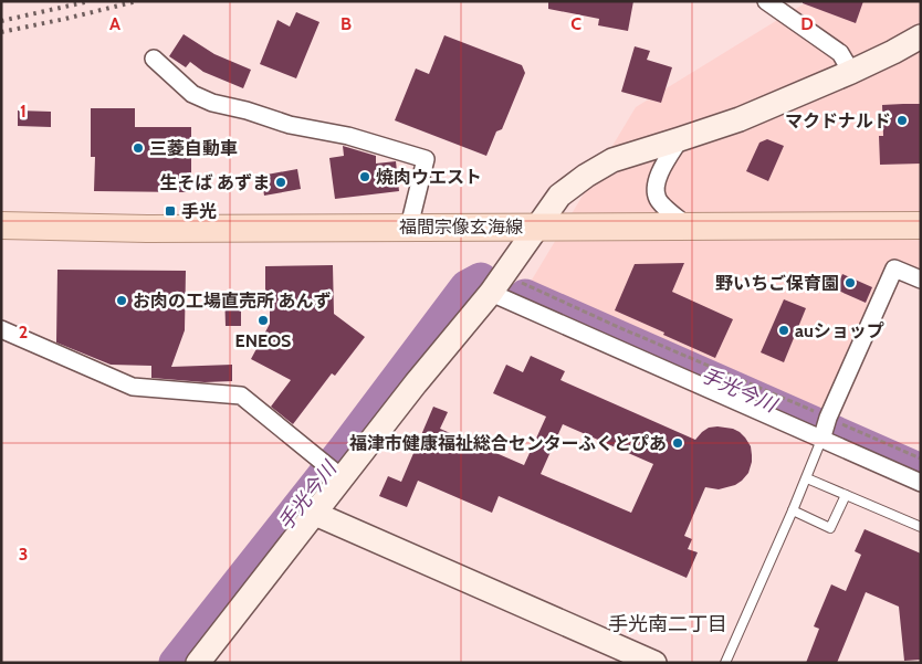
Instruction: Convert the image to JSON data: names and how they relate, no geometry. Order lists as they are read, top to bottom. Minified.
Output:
{"streets":{"main road":["福間宗像玄海線"]},"districts":["手光南二丁目"],"water":["手光今川"],"places":{"other":["マクドナルド","三菱自動車","焼肉ウエスト","生そば あずま","野いちご保育園","お肉の工場直売所 あんず","ENEOS","auショップ","福津市健康福祉総合センターふくとぴあ"],"transit":["手光"]},"grid":{"columns":["A","B","C","D"],"rows":["1","2","3"]}}
